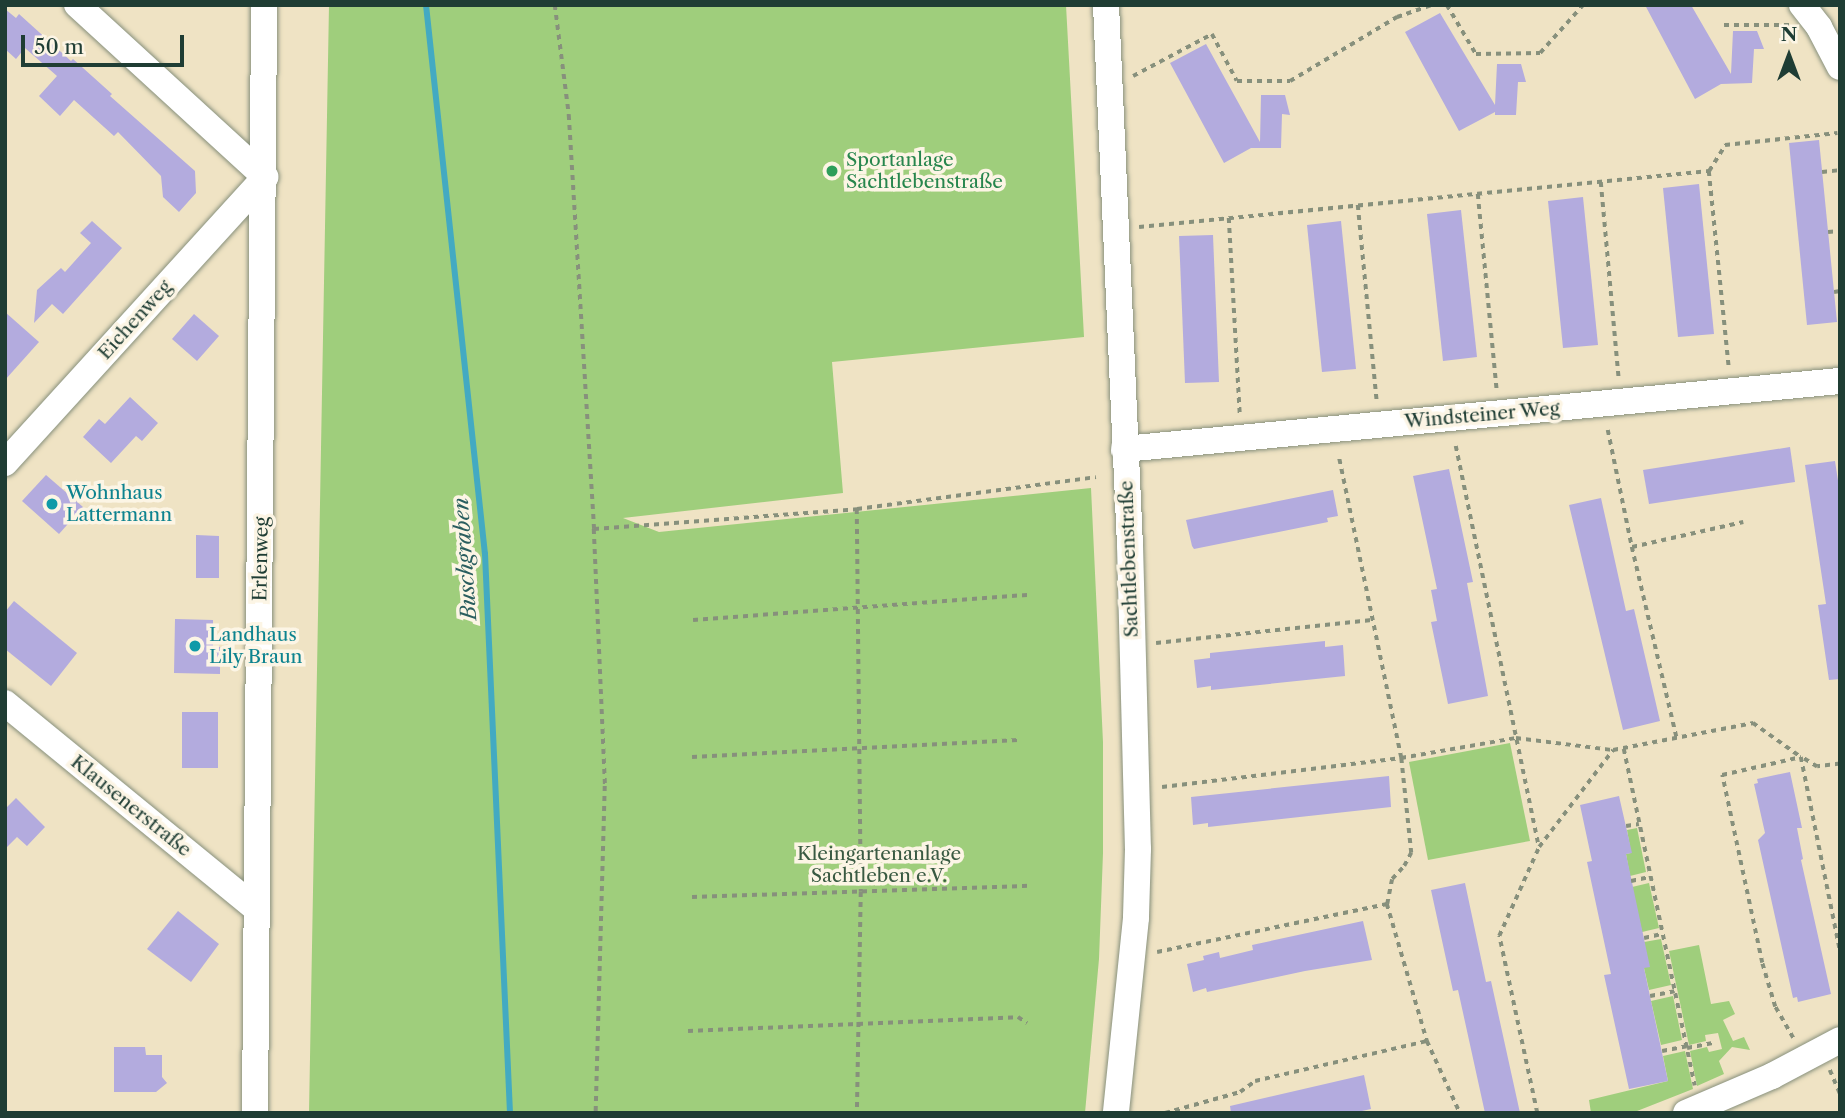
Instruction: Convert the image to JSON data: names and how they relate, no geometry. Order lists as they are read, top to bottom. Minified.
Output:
{"streets":{"street":["Eichenweg","Windsteiner Weg","Erlenweg","Sachtlebenstraße","Klausenerstraße"]},"crossings":[["Eichenweg","Erlenweg"],["Windsteiner Weg","Sachtlebenstraße"],["Erlenweg","Klausenerstraße"]],"water":["Buschgraben"],"parks":["Kleingartenanlage Sachtleben e.V."],"places":["Sportanlage Sachtlebenstraße","Wohnhaus Lattermann","Landhaus Lily Braun"],"scale_bar":"50 m","north":"top"}
